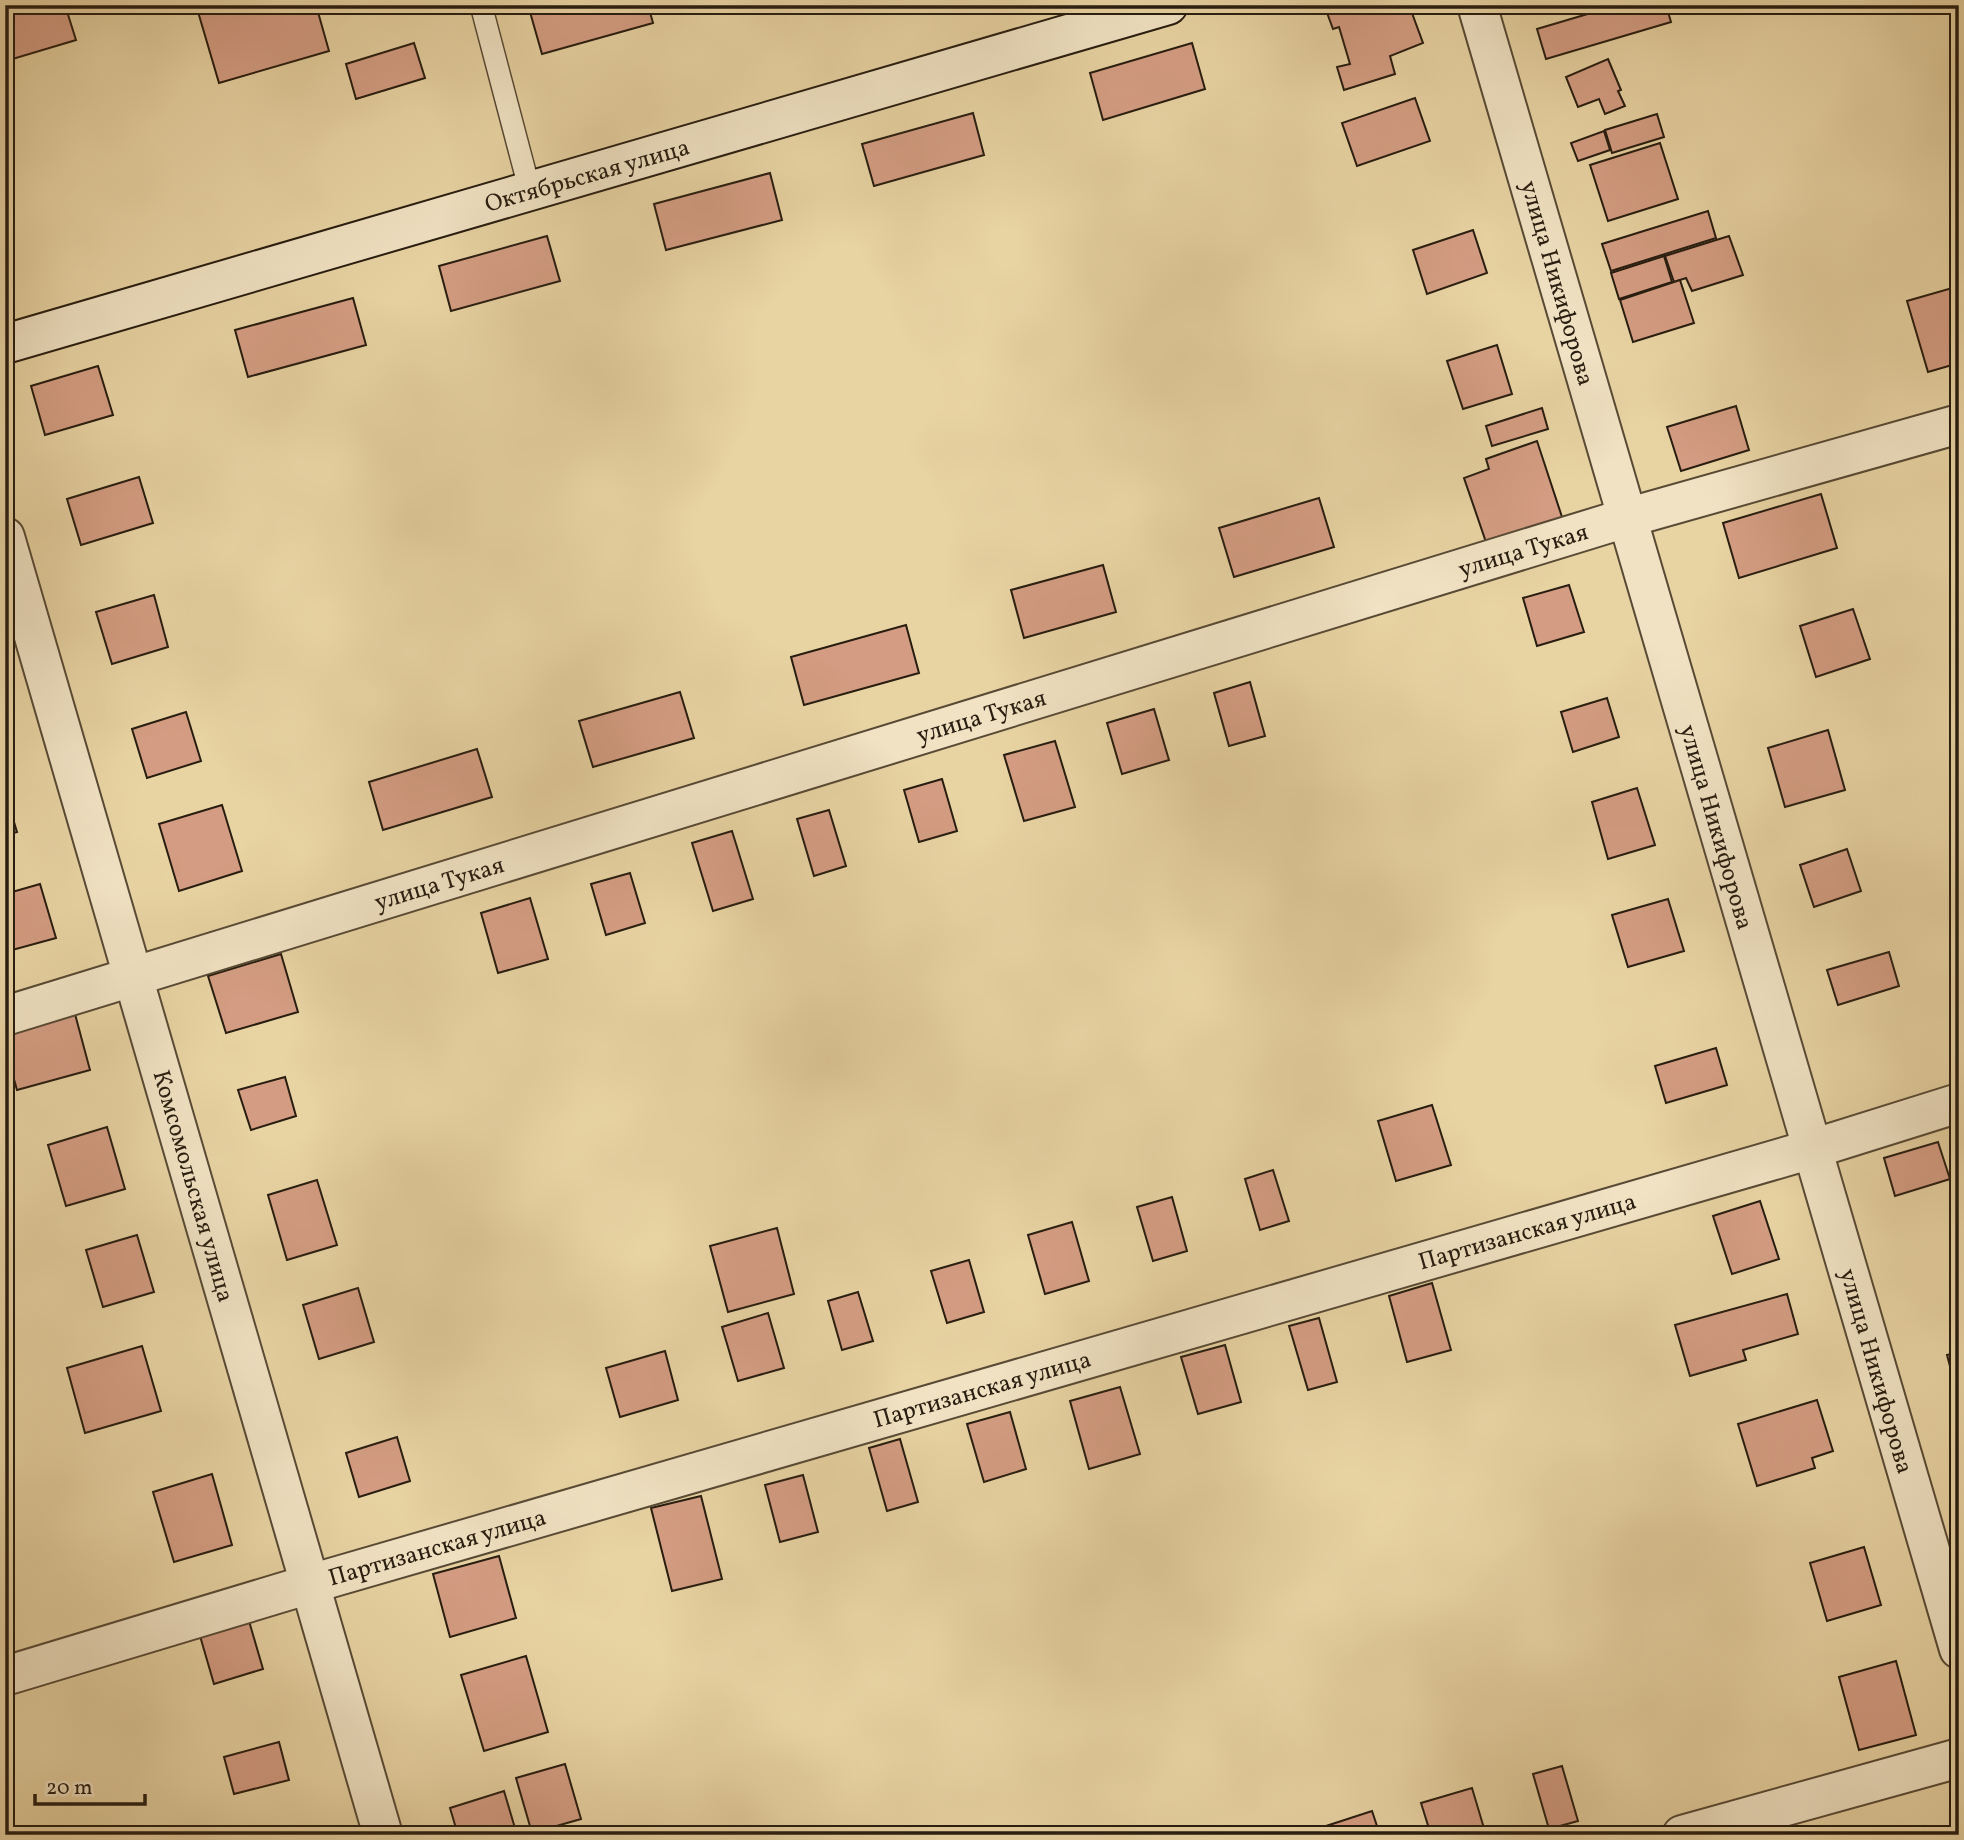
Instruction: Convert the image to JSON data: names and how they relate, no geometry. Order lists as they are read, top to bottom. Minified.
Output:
{"streets":{"street":["Октябрьская улица","улица Никифорова","улица Тукая","Комсомольская улица","Партизанская улица"]},"crossings":[["улица Никифорова","улица Тукая"],["улица Никифорова","Партизанская улица"],["улица Тукая","Комсомольская улица"],["Комсомольская улица","Партизанская улица"]],"scale_bar":"20 m"}
